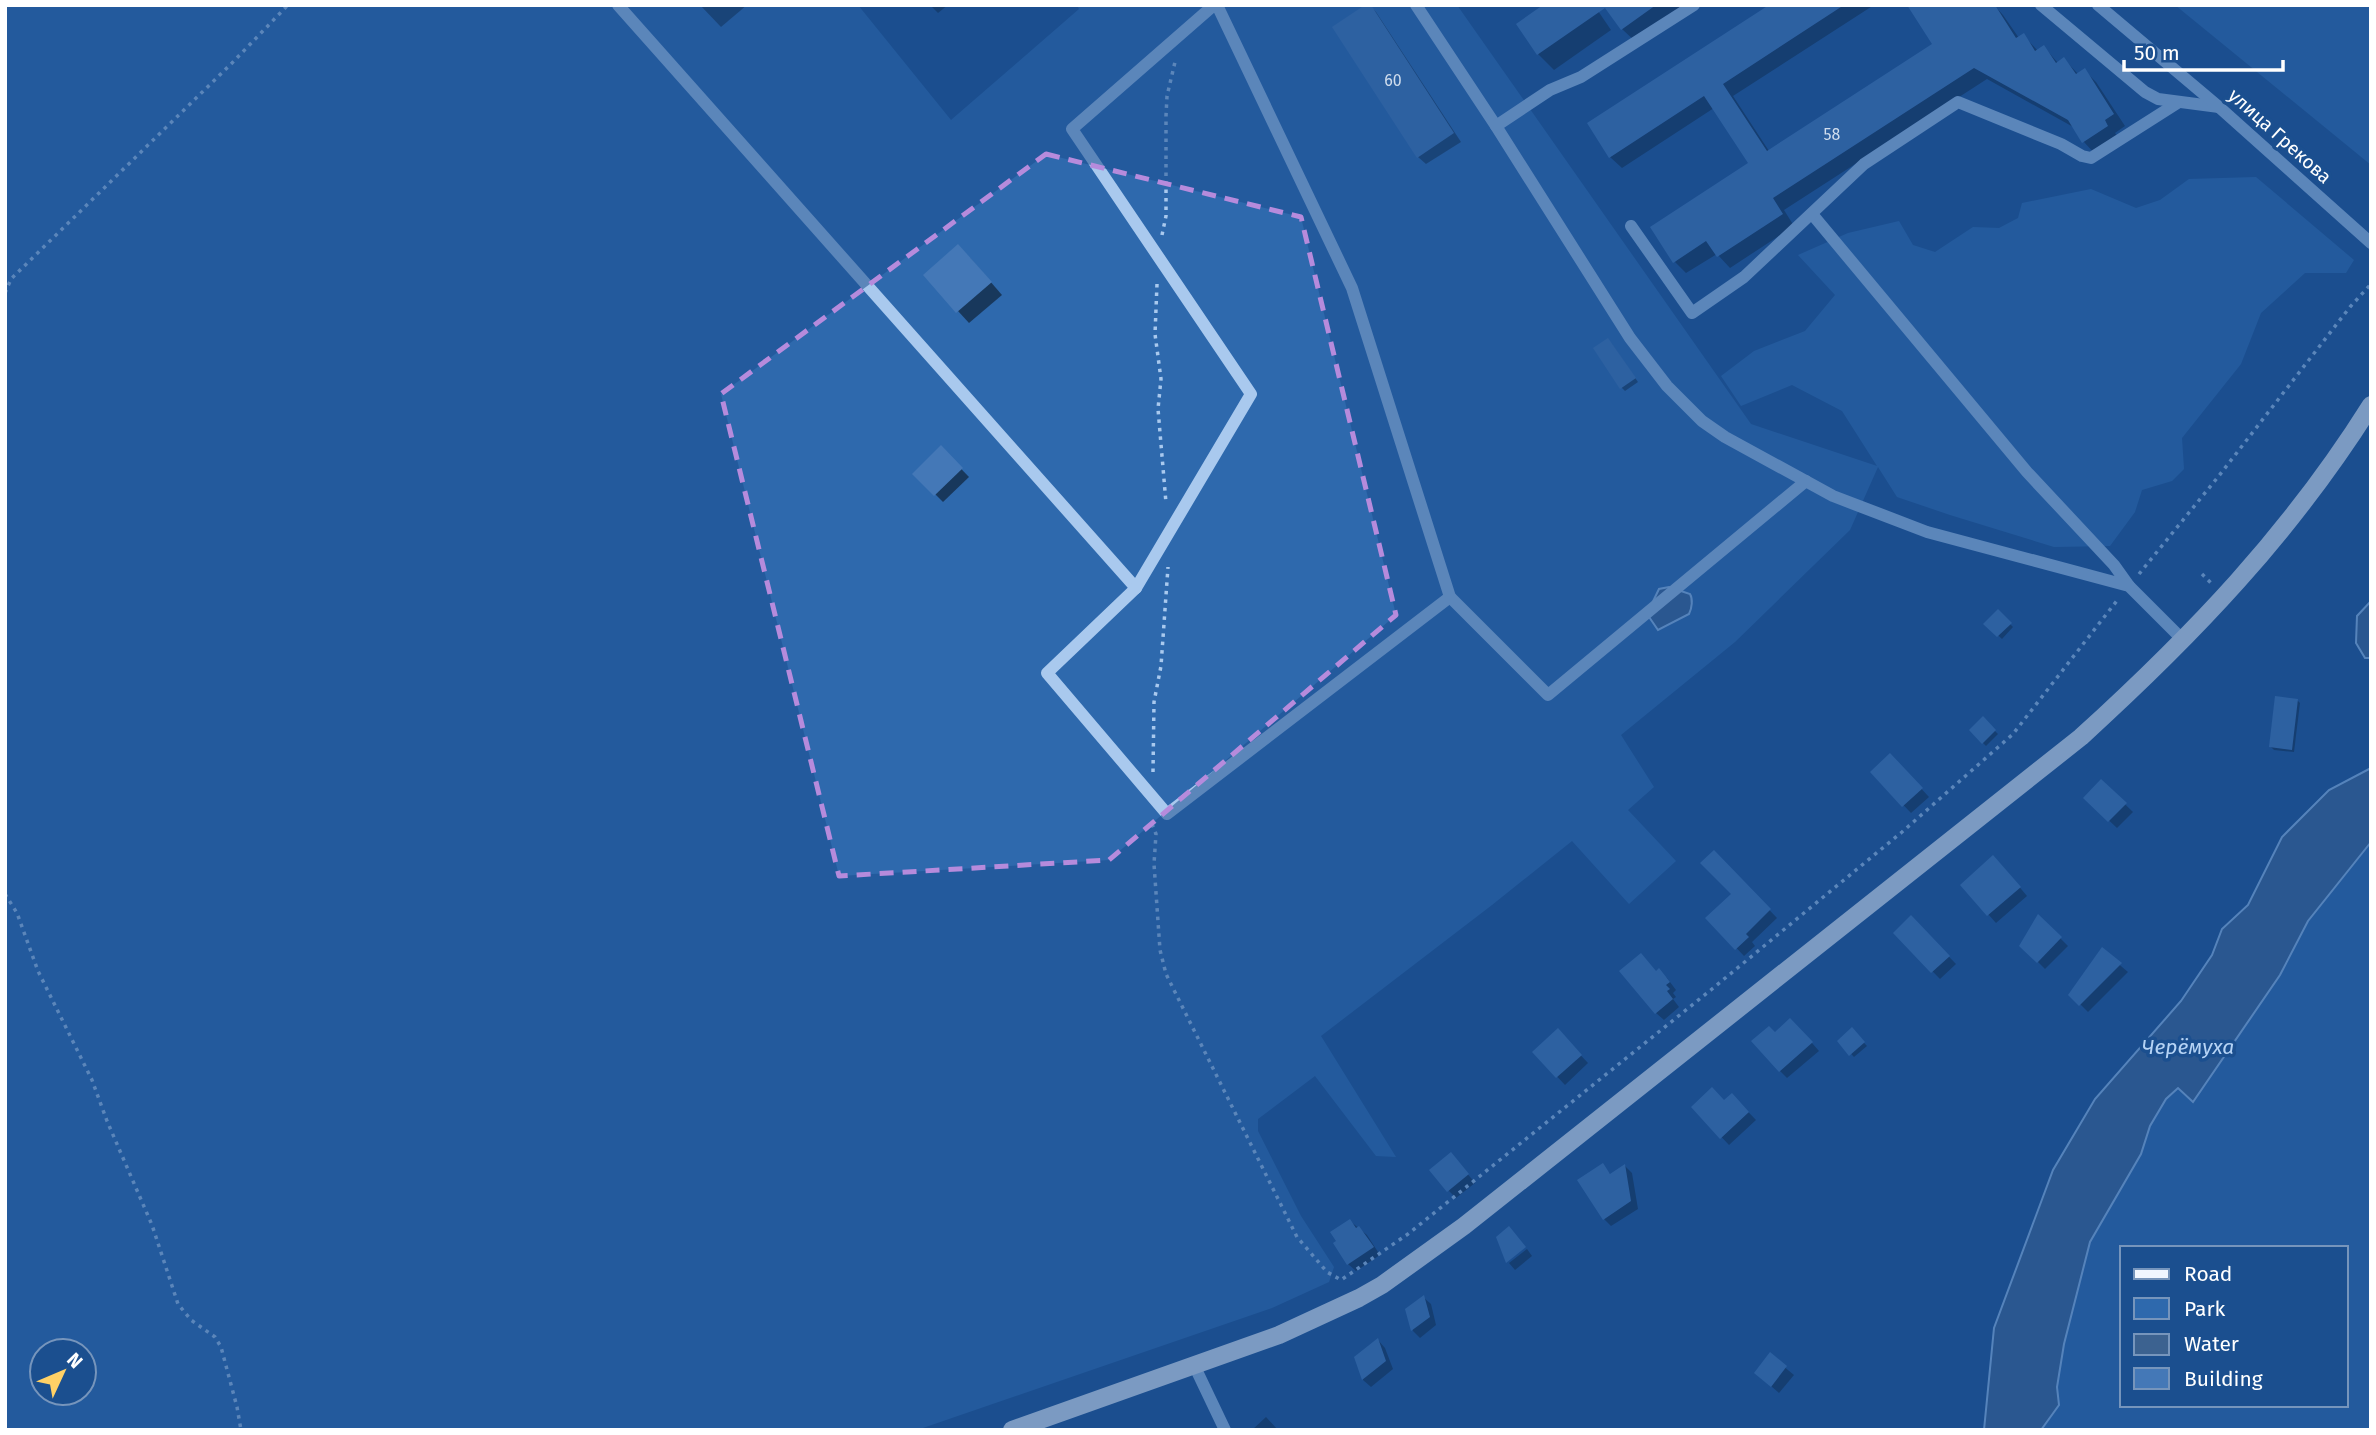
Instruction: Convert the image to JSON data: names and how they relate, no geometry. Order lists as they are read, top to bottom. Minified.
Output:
{"streets":{"lane":["улица Грекова"]},"water":["Черёмуха"],"house_numbers":["60","58"],"legend":["Road","Park","Water","Building"],"scale_bar":"50 m","north":"top right"}
